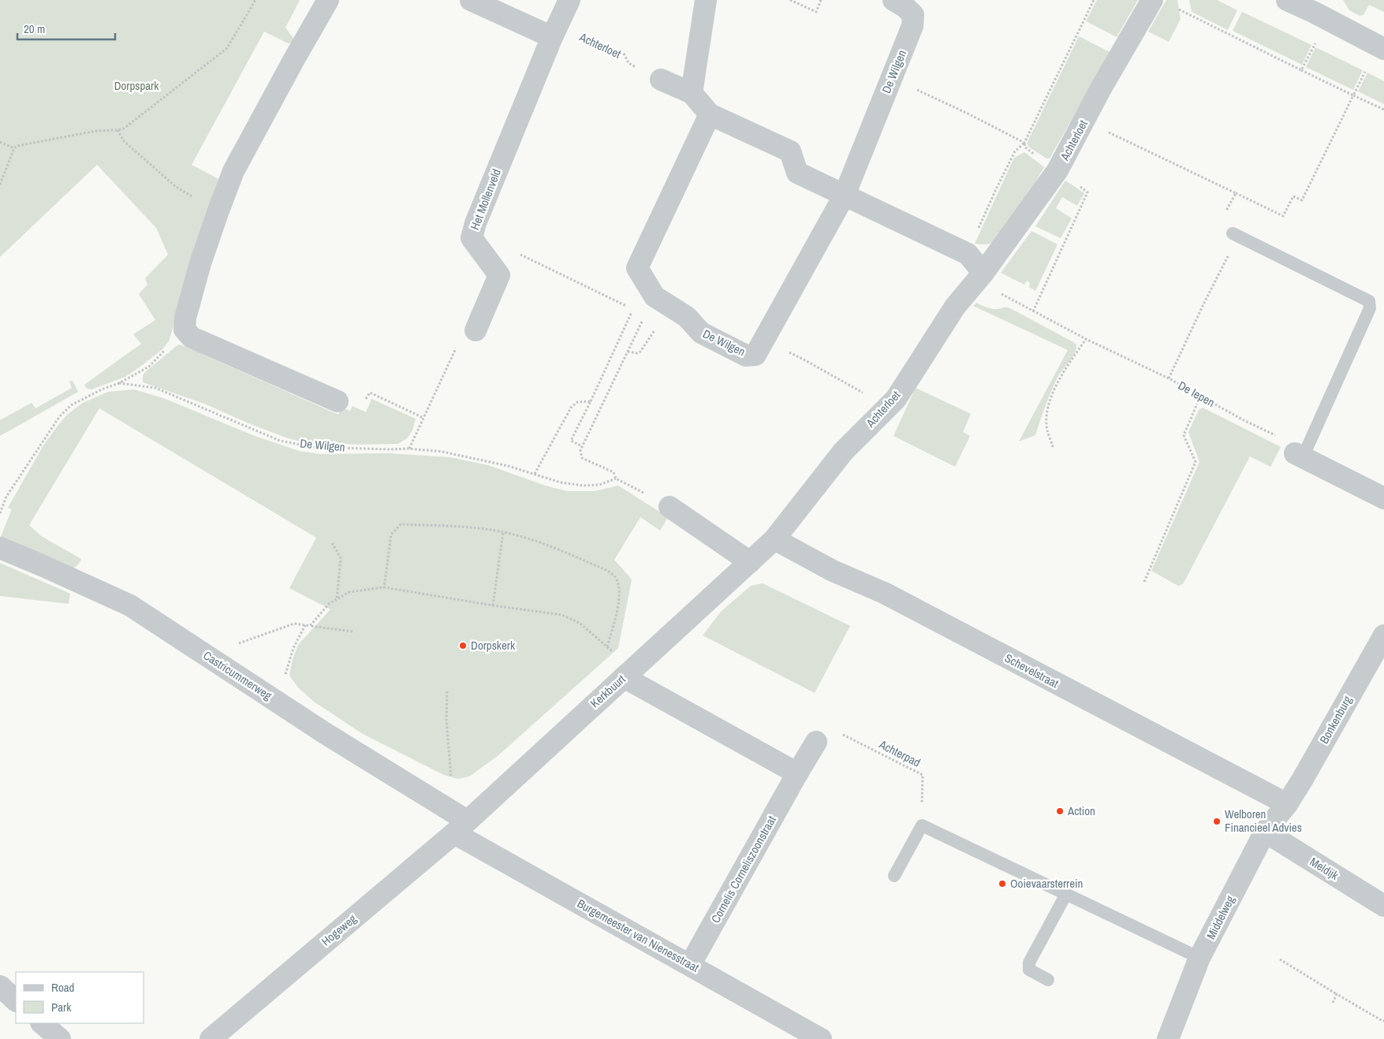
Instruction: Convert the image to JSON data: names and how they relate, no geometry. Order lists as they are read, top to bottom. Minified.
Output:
{"streets":{"street":["Achterloet","De Wilgen","Het Mollenveld","Schevelstraat","Castricummerweg","Kerkbuurt","Bonkenburg","Meldijk","Cornelis Corneliszoonstraat","Middelweg","Hogeweg","Burgemeester van Nienesstraat"],"path":["De Iepen","Achterpad"]},"crossings":[["Achterloet","Het Mollenveld"],["Achterloet","De Iepen"],["Achterloet","Schevelstraat"],["Achterloet","Kerkbuurt"],["Schevelstraat","Kerkbuurt"],["Schevelstraat","Bonkenburg"],["Schevelstraat","Middelweg"],["Castricummerweg","Kerkbuurt"],["Castricummerweg","Hogeweg"],["Castricummerweg","Burgemeester van Nienesstraat"],["Kerkbuurt","Hogeweg"],["Kerkbuurt","Burgemeester van Nienesstraat"],["Bonkenburg","Middelweg"],["Meldijk","Middelweg"],["Cornelis Corneliszoonstraat","Burgemeester van Nienesstraat"],["Hogeweg","Burgemeester van Nienesstraat"]],"parks":["Dorpspark"],"places":["Dorpskerk","Action","Welboren Financieel Advies","Ooievaarsterrein"],"legend":["Road","Park"],"scale_bar":"20 m"}
